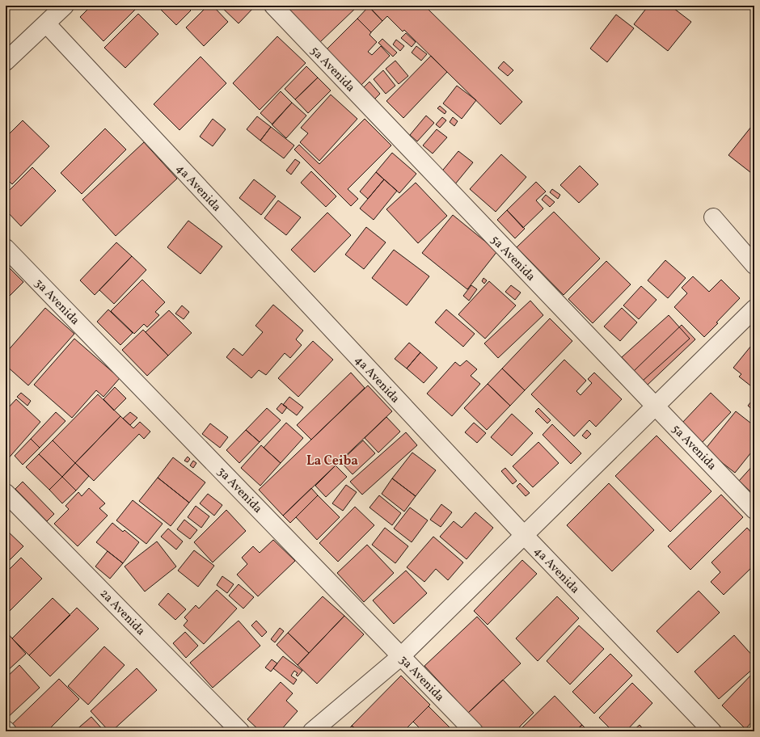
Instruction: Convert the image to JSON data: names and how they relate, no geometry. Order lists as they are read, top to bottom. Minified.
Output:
{"streets":{"street":["5a Avenida","4a Avenida","3a Avenida","2a Avenida"]},"districts":["La Ceiba"]}
